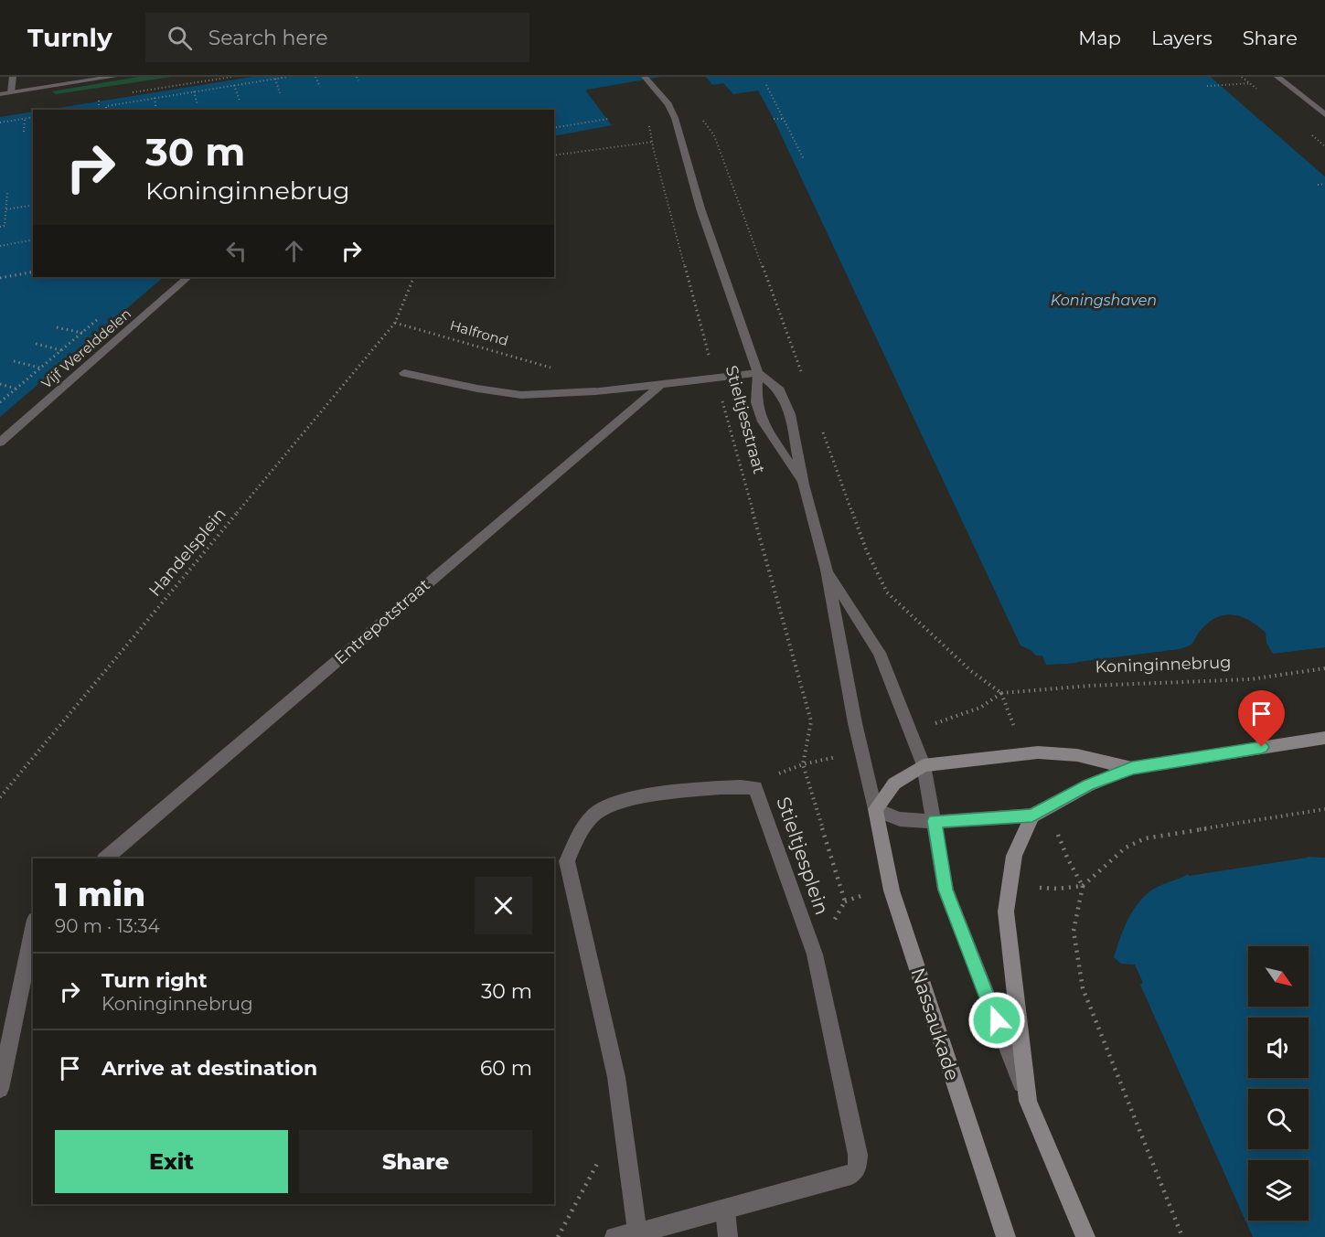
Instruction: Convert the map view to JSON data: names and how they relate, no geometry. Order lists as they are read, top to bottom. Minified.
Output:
{"streets":{"main road":["Nassaukade"],"street":["Vijf Werelddelen","Stieltjesstraat","Entrepotstraat","Stieltjesplein"],"path":["Halfrond","Handelsplein","Koninginnebrug"]},"crossings":[["Halfrond","Handelsplein"],["Stieltjesstraat","Stieltjesplein"],["Stieltjesstraat","Nassaukade"]],"water":["Koningshaven"],"north":"bottom right","page":{"header":"Turnly","search":"Search here","nav":["Map","Layers","Share"],"turn":["30 m","Koninginnebrug"],"heading":["1 min","90 m · 13:34"],"list":[{"name":"Turn right","note":"Koninginnebrug","value":"30 m"},{"name":"Arrive at destination","value":"60 m"}],"buttons":["Exit","Share"]}}
